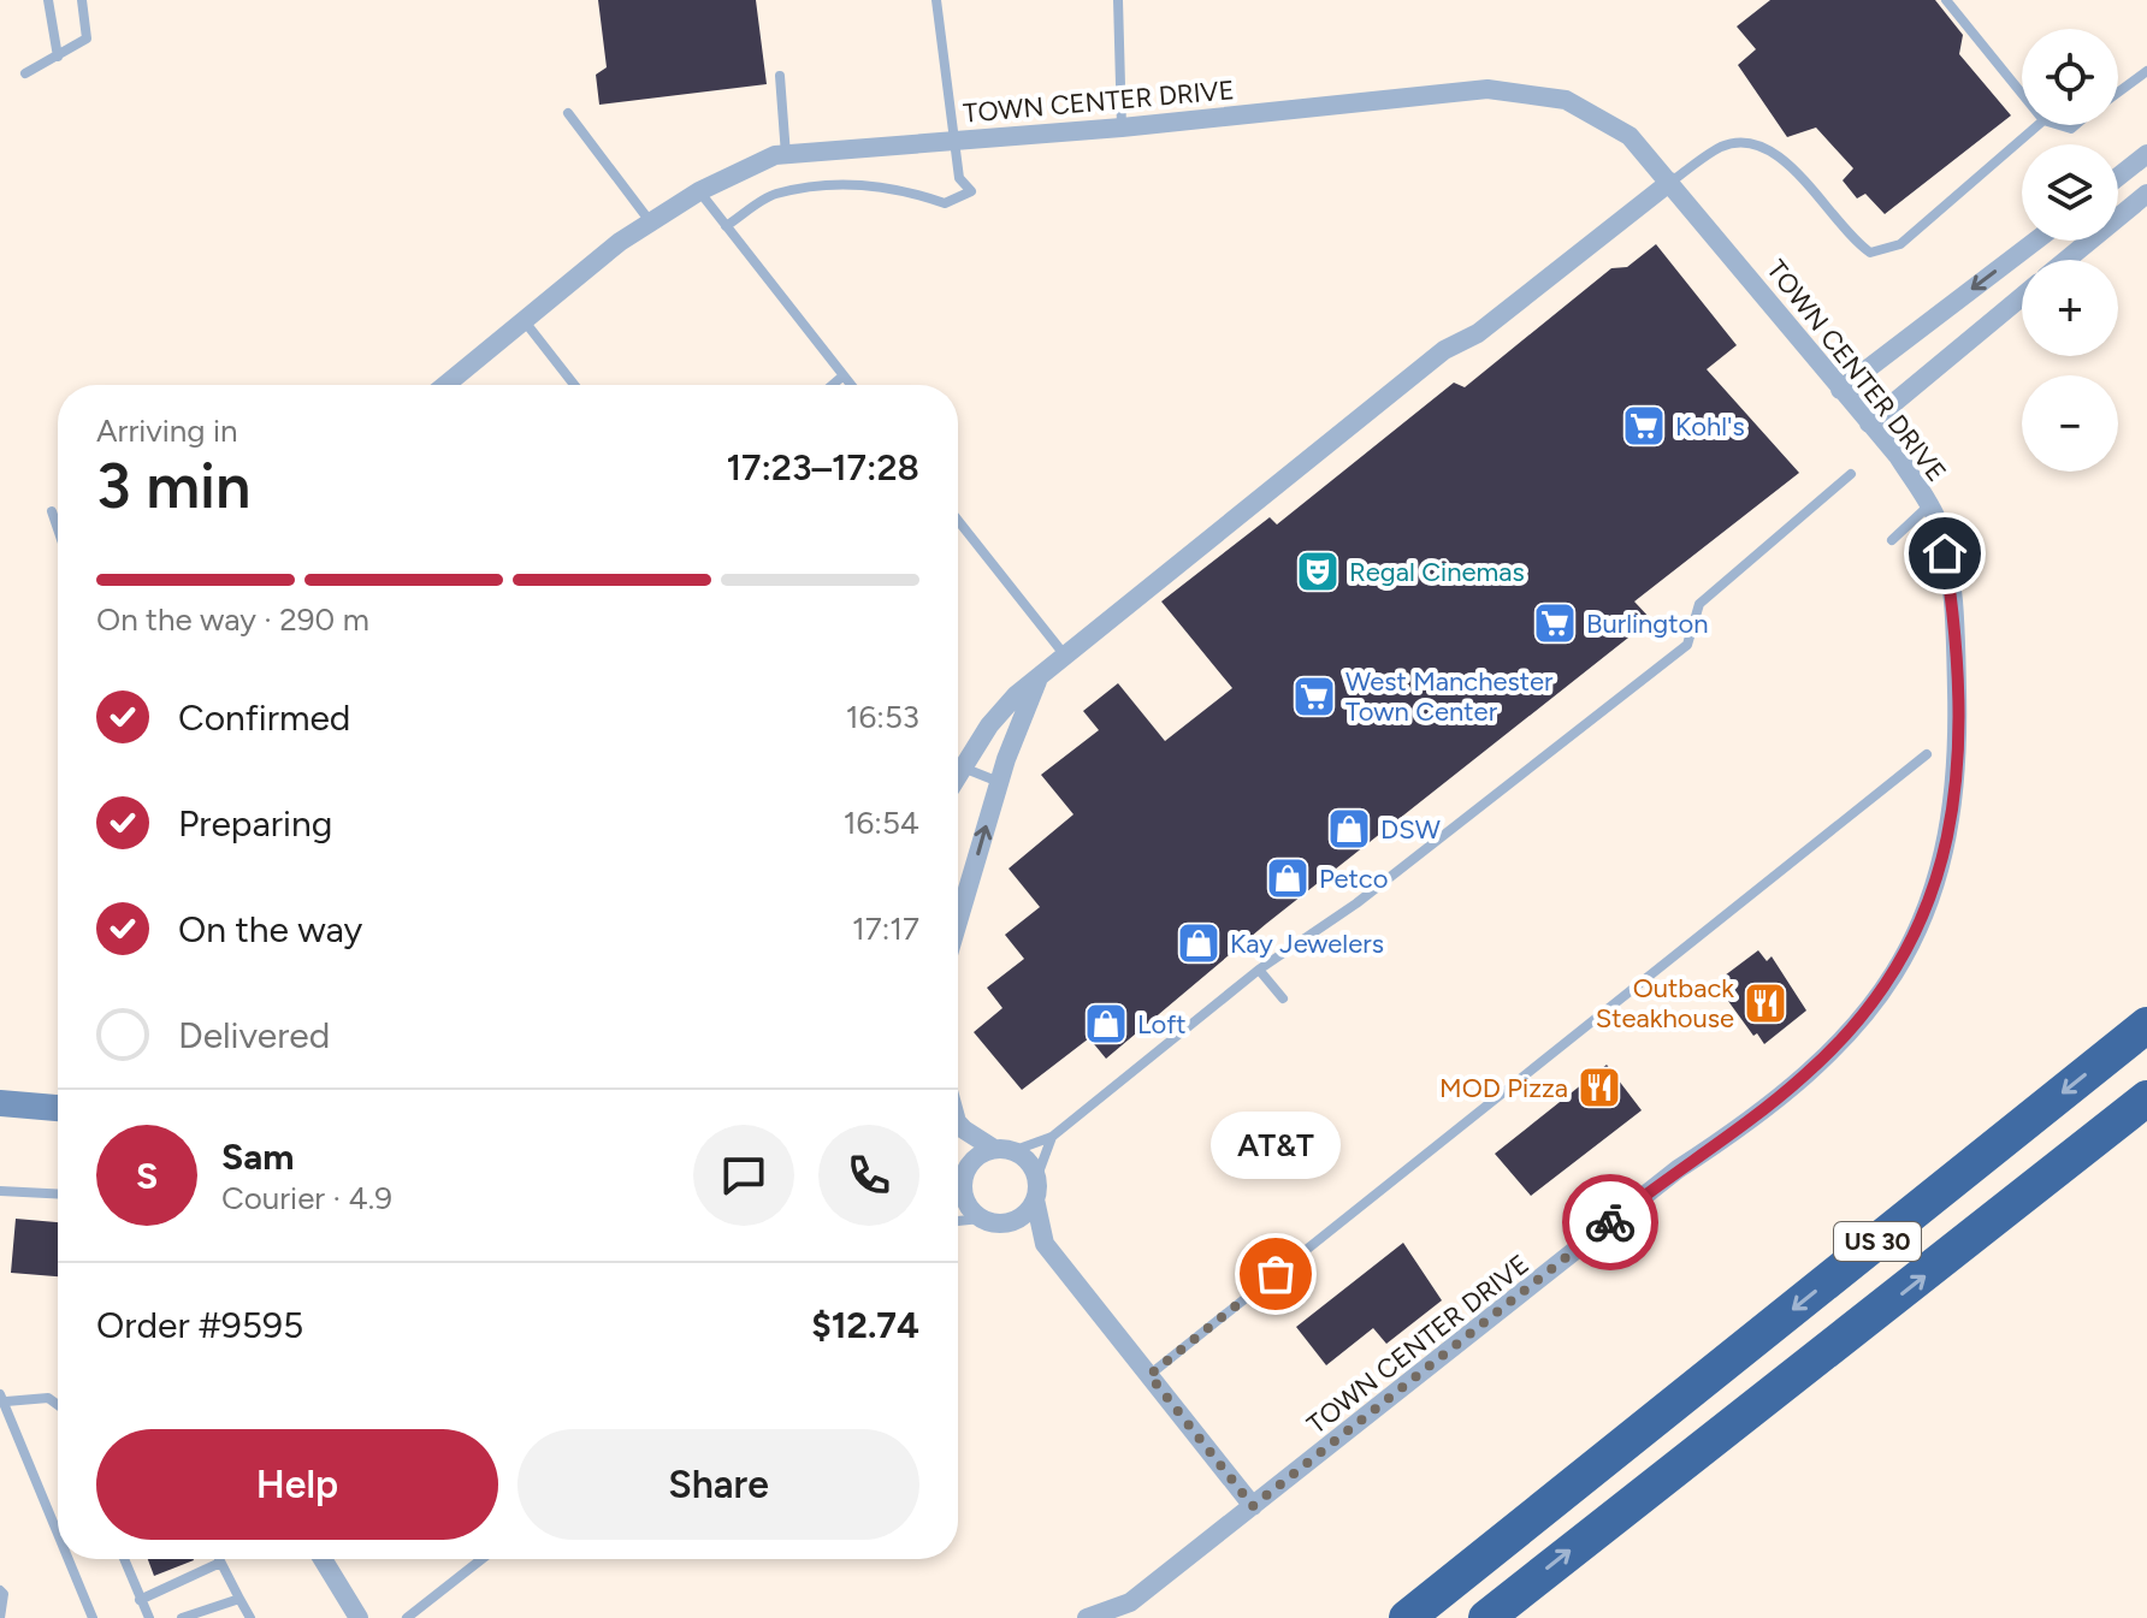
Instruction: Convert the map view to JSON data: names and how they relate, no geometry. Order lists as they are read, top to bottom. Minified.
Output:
{"streets":{"highway":["US 30"],"street":["TOWN CENTER DRIVE"]},"places":{"supermarket":["Kohl's","Burlington","West Manchester Town Center"],"theatre":["Regal Cinemas"],"shop":["DSW","Petco","Kay Jewelers","Loft"],"restaurant":["Outback Steakhouse","MOD Pizza"],"other":["AT&T"]},"page":{"map_buttons":["+","−"],"heading":["3 min","Arriving in","17:23–17:28"],"panel":["Sam","Courier · 4.9","Order #9595","$12.74"],"bar":"On the way · 290 m","list":[["Confirmed","16:53"],["Preparing","16:54"],["On the way","17:17"],"Delivered"],"bubble":"AT&T","round":"S","buttons":["Help","Share"]}}
